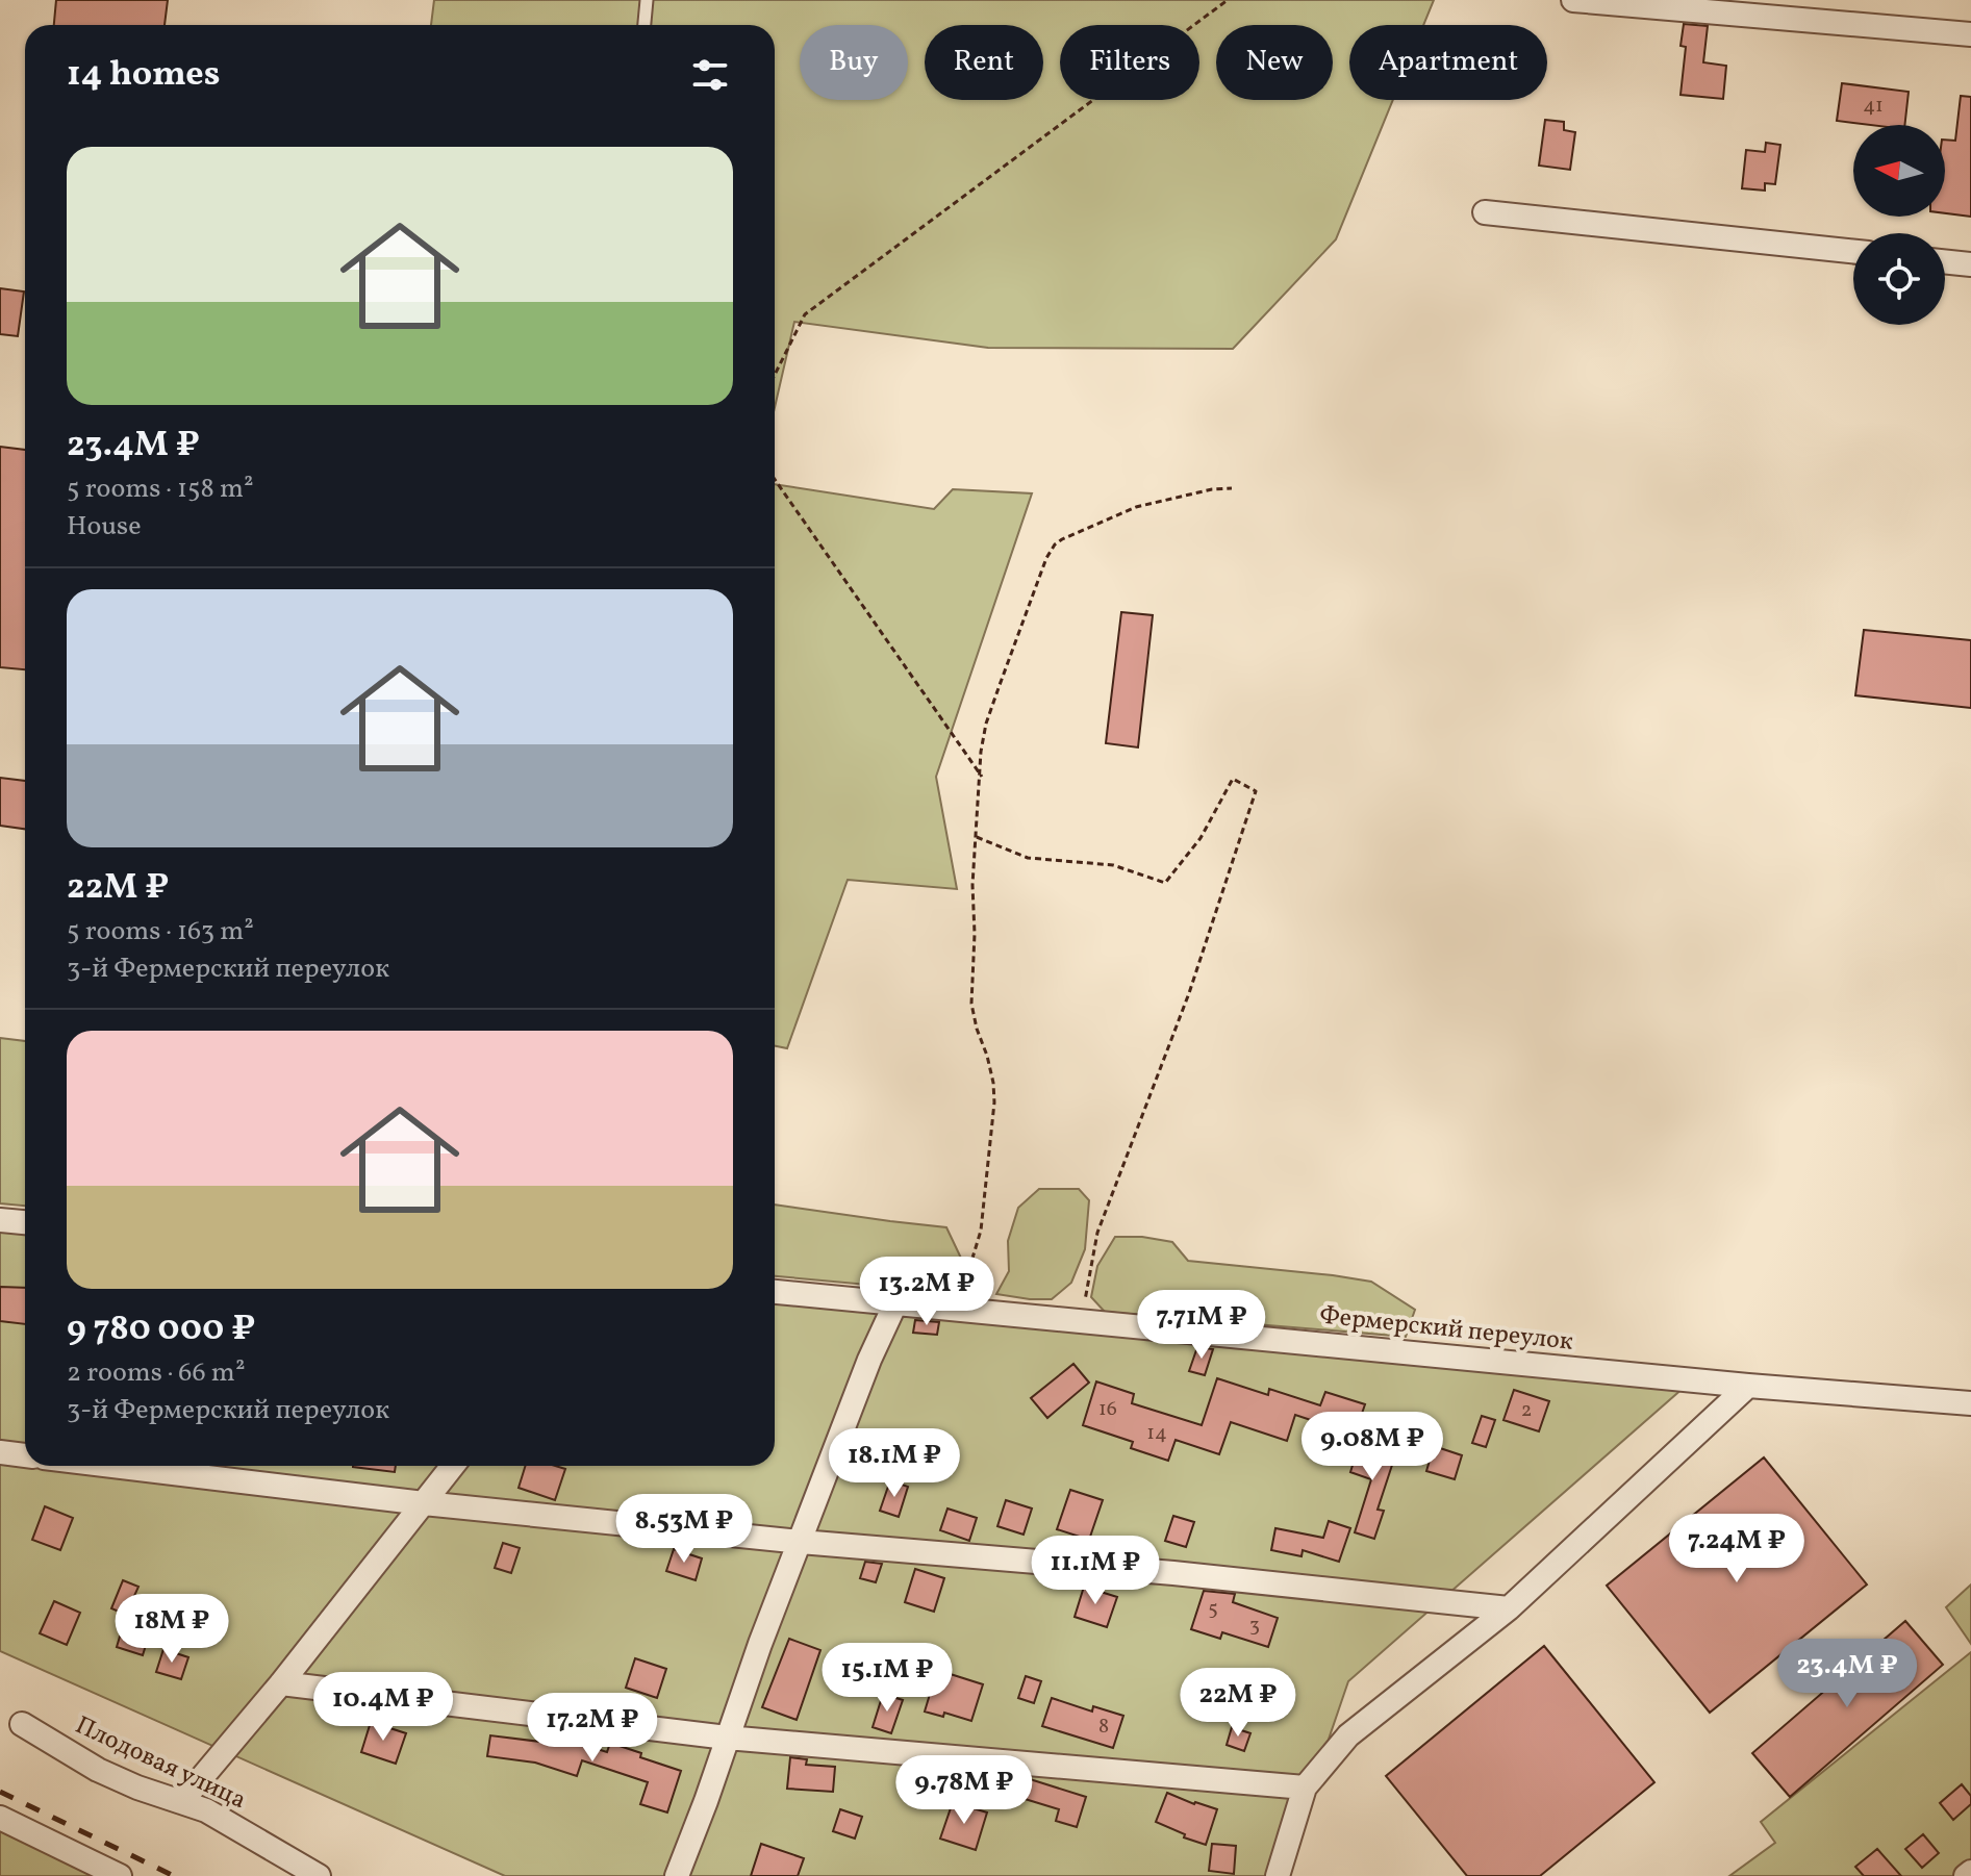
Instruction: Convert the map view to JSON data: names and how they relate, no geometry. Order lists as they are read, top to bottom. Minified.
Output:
{"streets":{"street":["Фермерский переулок","Плодовая улица"]},"house_numbers":["41","16","2","14","5","3","8"],"north":"left","page":{"chip":["Buy","Rent","Filters","New","Apartment"],"heading":"14 homes","list":[{"name":"23.4M ₽","note":"5 rooms · 158 m² · House"},{"name":"22M ₽","note":"5 rooms · 163 m² · 3-й Фермерский переулок"},{"name":"9 780 000 ₽","note":"2 rooms · 66 m² · 3-й Фермерский переулок"}],"price":["13.2M ₽","7.71M ₽","9.08M ₽","18.1M ₽","8.53M ₽","7.24M ₽","11.1M ₽","18M ₽","23.4M ₽","15.1M ₽","22M ₽","10.4M ₽","17.2M ₽","9.78M ₽"]}}
